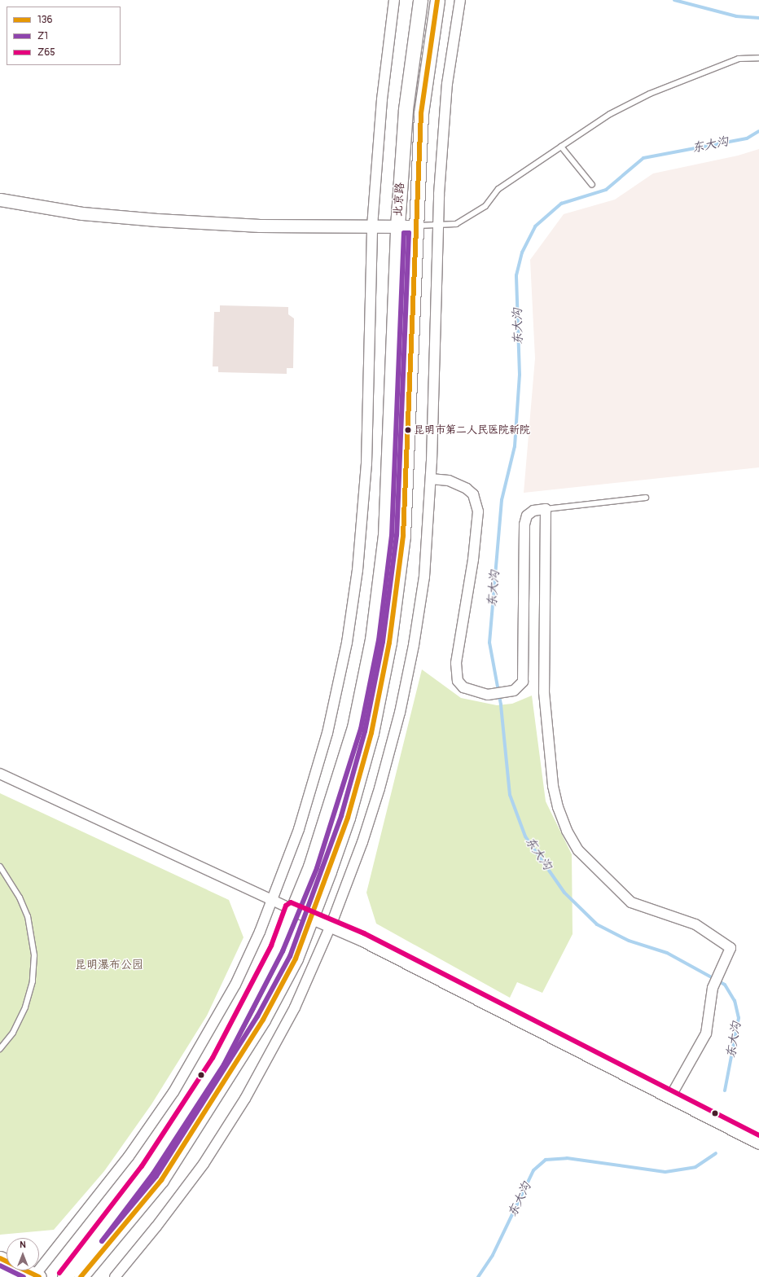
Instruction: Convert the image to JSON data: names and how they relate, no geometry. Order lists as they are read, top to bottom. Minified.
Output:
{"streets":{"main road":["北京路"]},"water":["东大沟"],"parks":["昆明瀑布公园"],"places":["昆明市第二人民医院新院"],"lines":["transit line 136","transit line Z1","transit line Z65"],"legend":["136","Z1","Z65"],"north":"top"}
